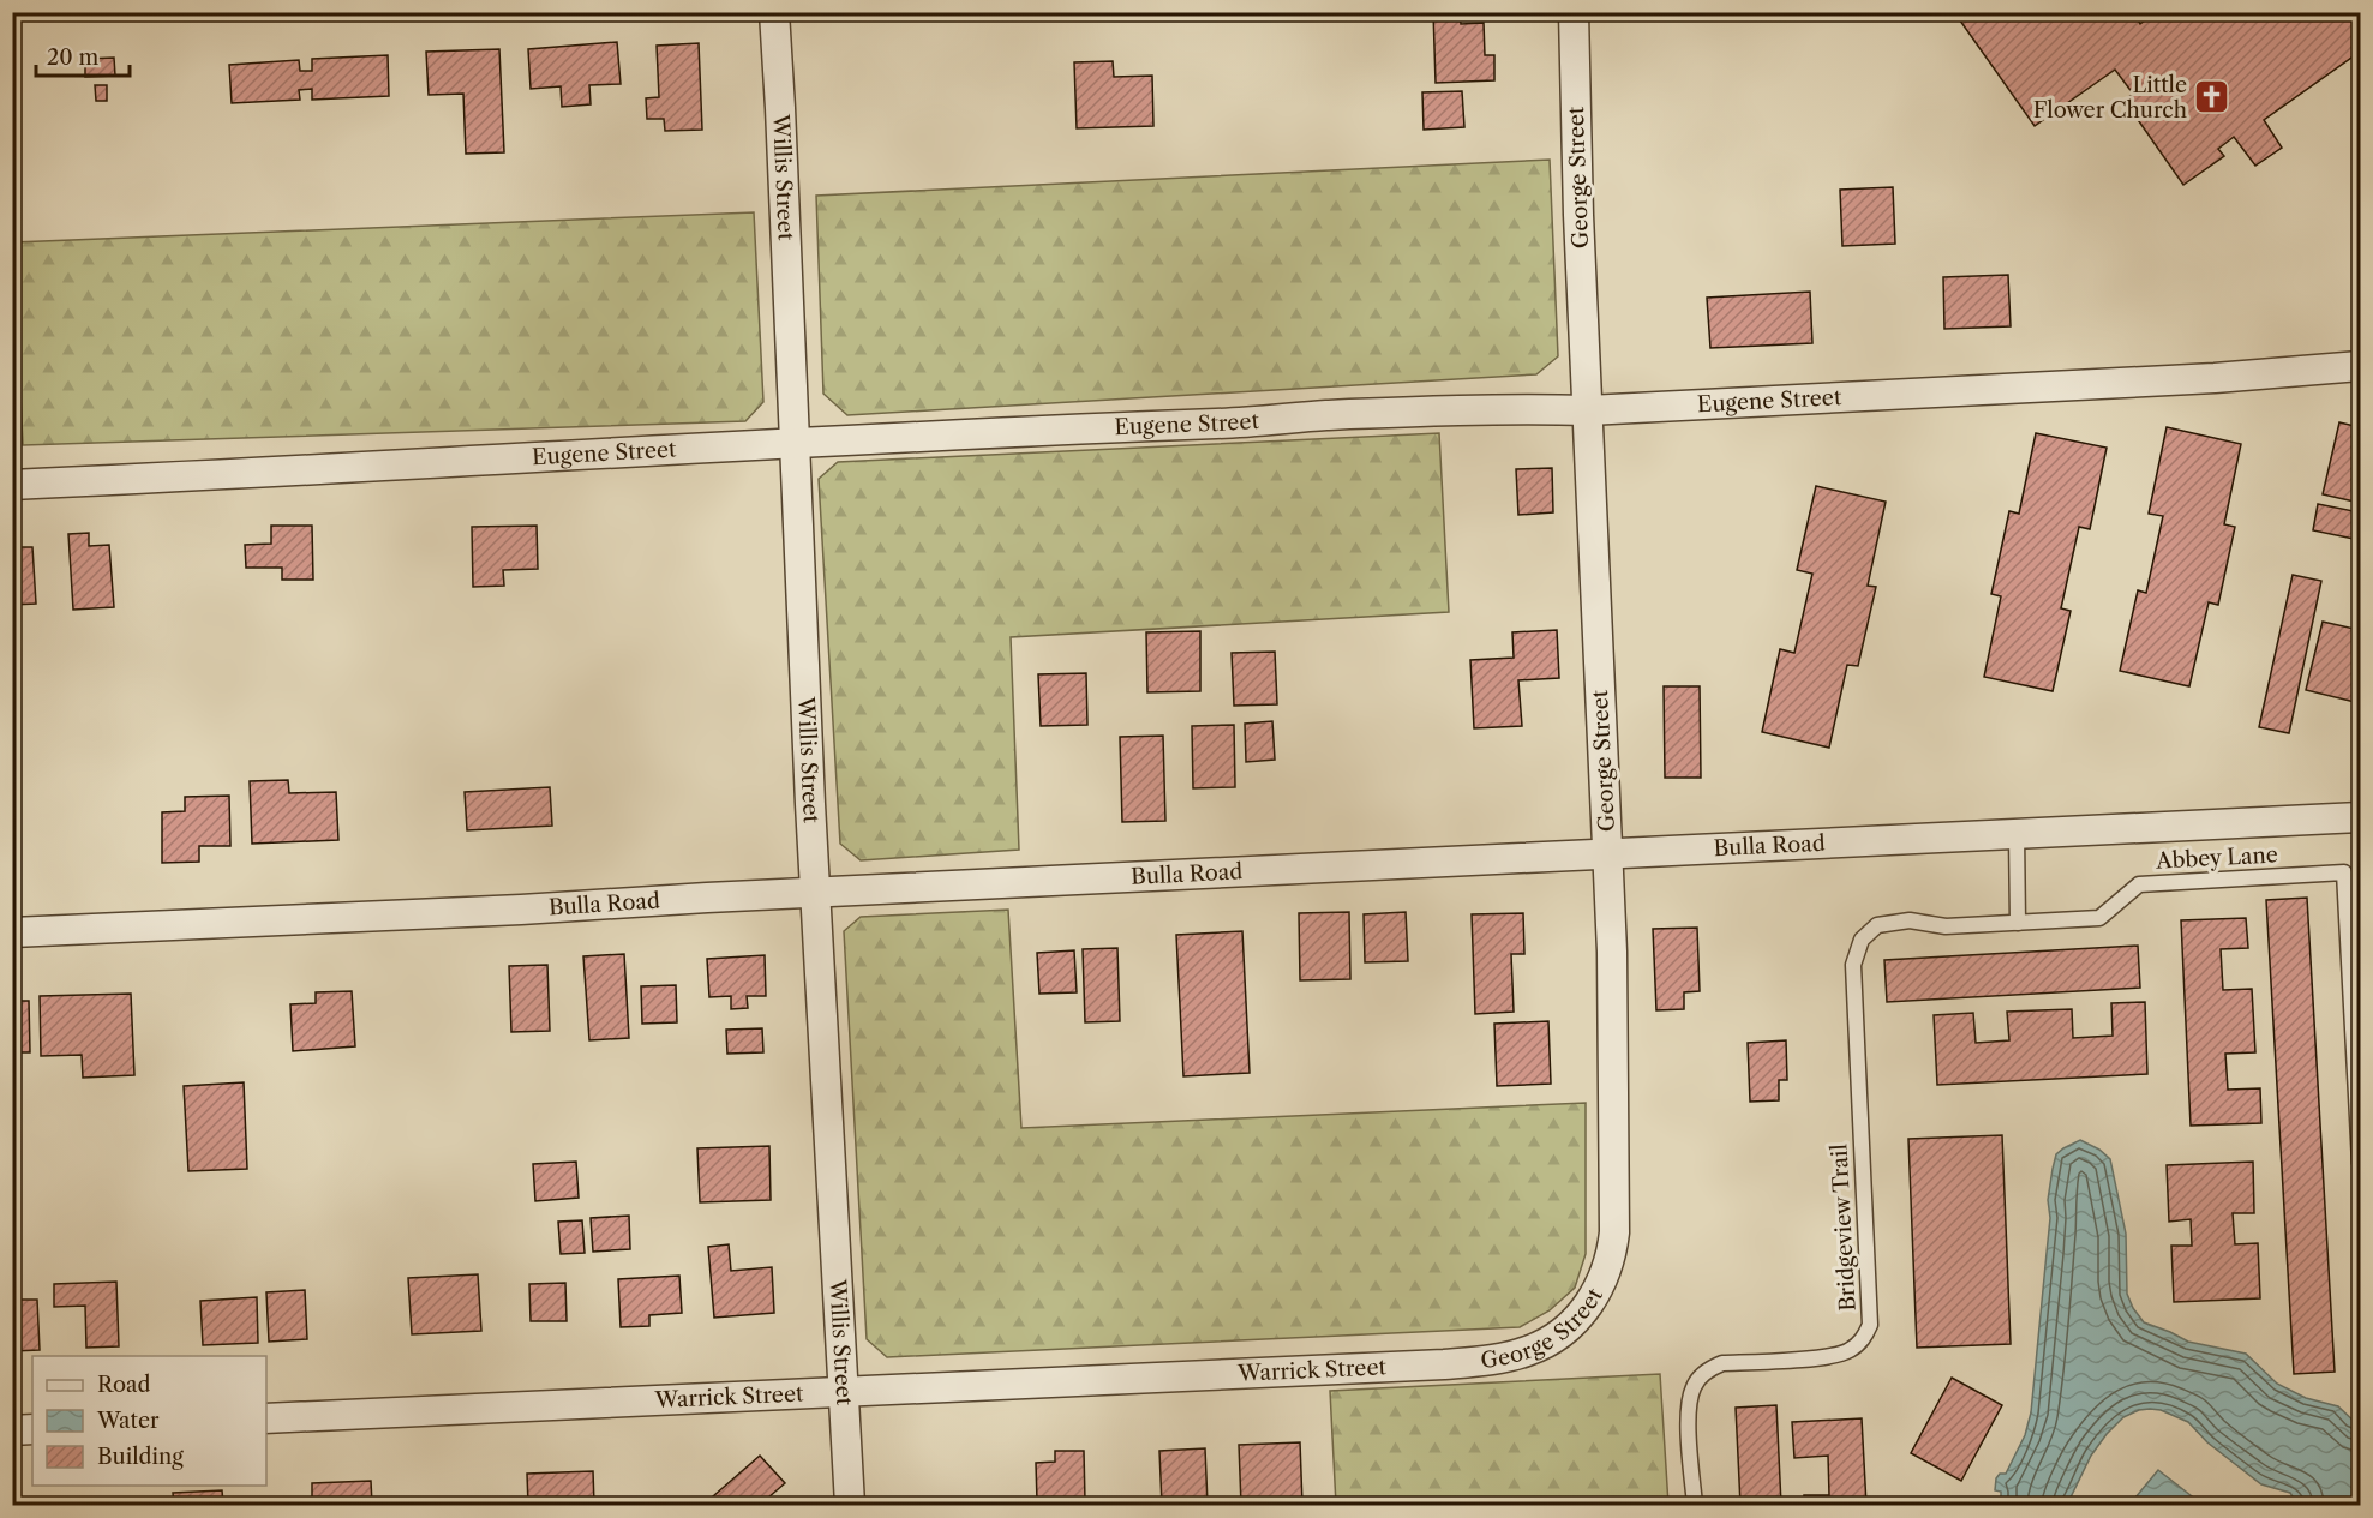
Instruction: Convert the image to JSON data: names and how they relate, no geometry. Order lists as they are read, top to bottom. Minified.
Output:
{"streets":{"street":["Willis Street","George Street","Eugene Street","Bulla Road","Warrick Street"],"lane":["Abbey Lane","Bridgeview Trail"]},"crossings":[["Willis Street","Eugene Street"],["Willis Street","Bulla Road"],["Willis Street","Warrick Street"],["George Street","Eugene Street"],["George Street","Bulla Road"],["George Street","Warrick Street"],["Abbey Lane","Bridgeview Trail"]],"places":{"church":["Little Flower Church"]},"legend":["Road","Water","Building"],"scale_bar":"20 m"}
